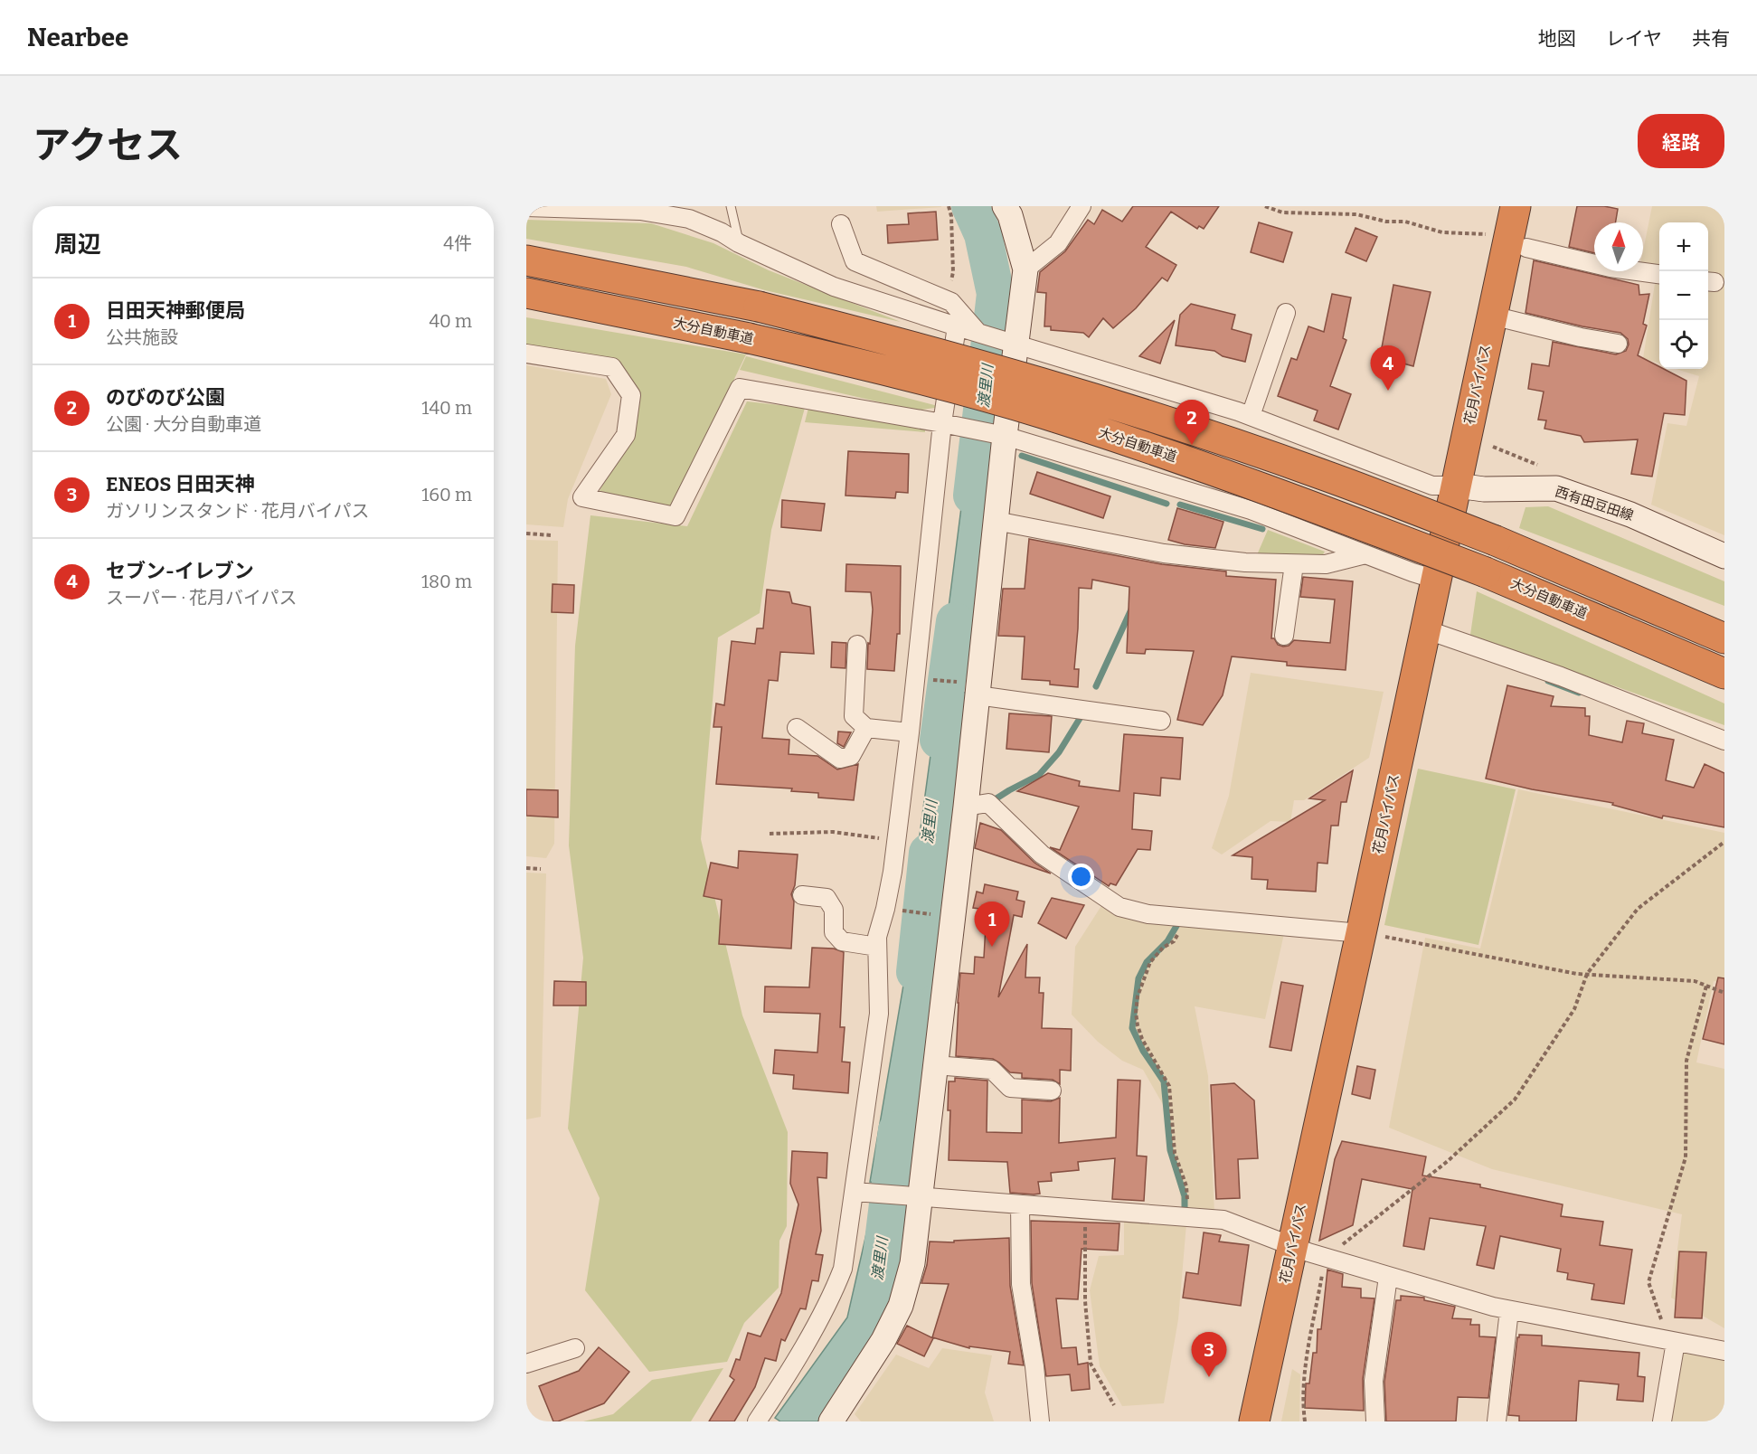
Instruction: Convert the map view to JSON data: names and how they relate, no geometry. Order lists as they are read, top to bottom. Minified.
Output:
{"streets":{"highway":["大分自動車道","花月バイパス"],"street":["西有田豆田線"]},"crossings":[["花月バイパス","西有田豆田線"]],"water":["渡里川"],"north":"top","page":{"header":"Nearbee","nav":["地図","レイヤ","共有"],"title":"アクセス","buttons":"経路","heading":["周辺","4件"],"map_buttons":["+","−"],"list":[{"mark":"1","name":"日田天神郵便局","note":"公共施設","value":"40 m"},{"mark":"2","name":"のびのび公園","note":"公園 · 大分自動車道","value":"140 m"},{"mark":"3","name":"ENEOS 日田天神","note":"ガソリンスタンド · 花月バイパス","value":"160 m"},{"mark":"4","name":"セブン-イレブン","note":"スーパー · 花月バイパス","value":"180 m"}],"pins":["4","2","1","3"]}}
